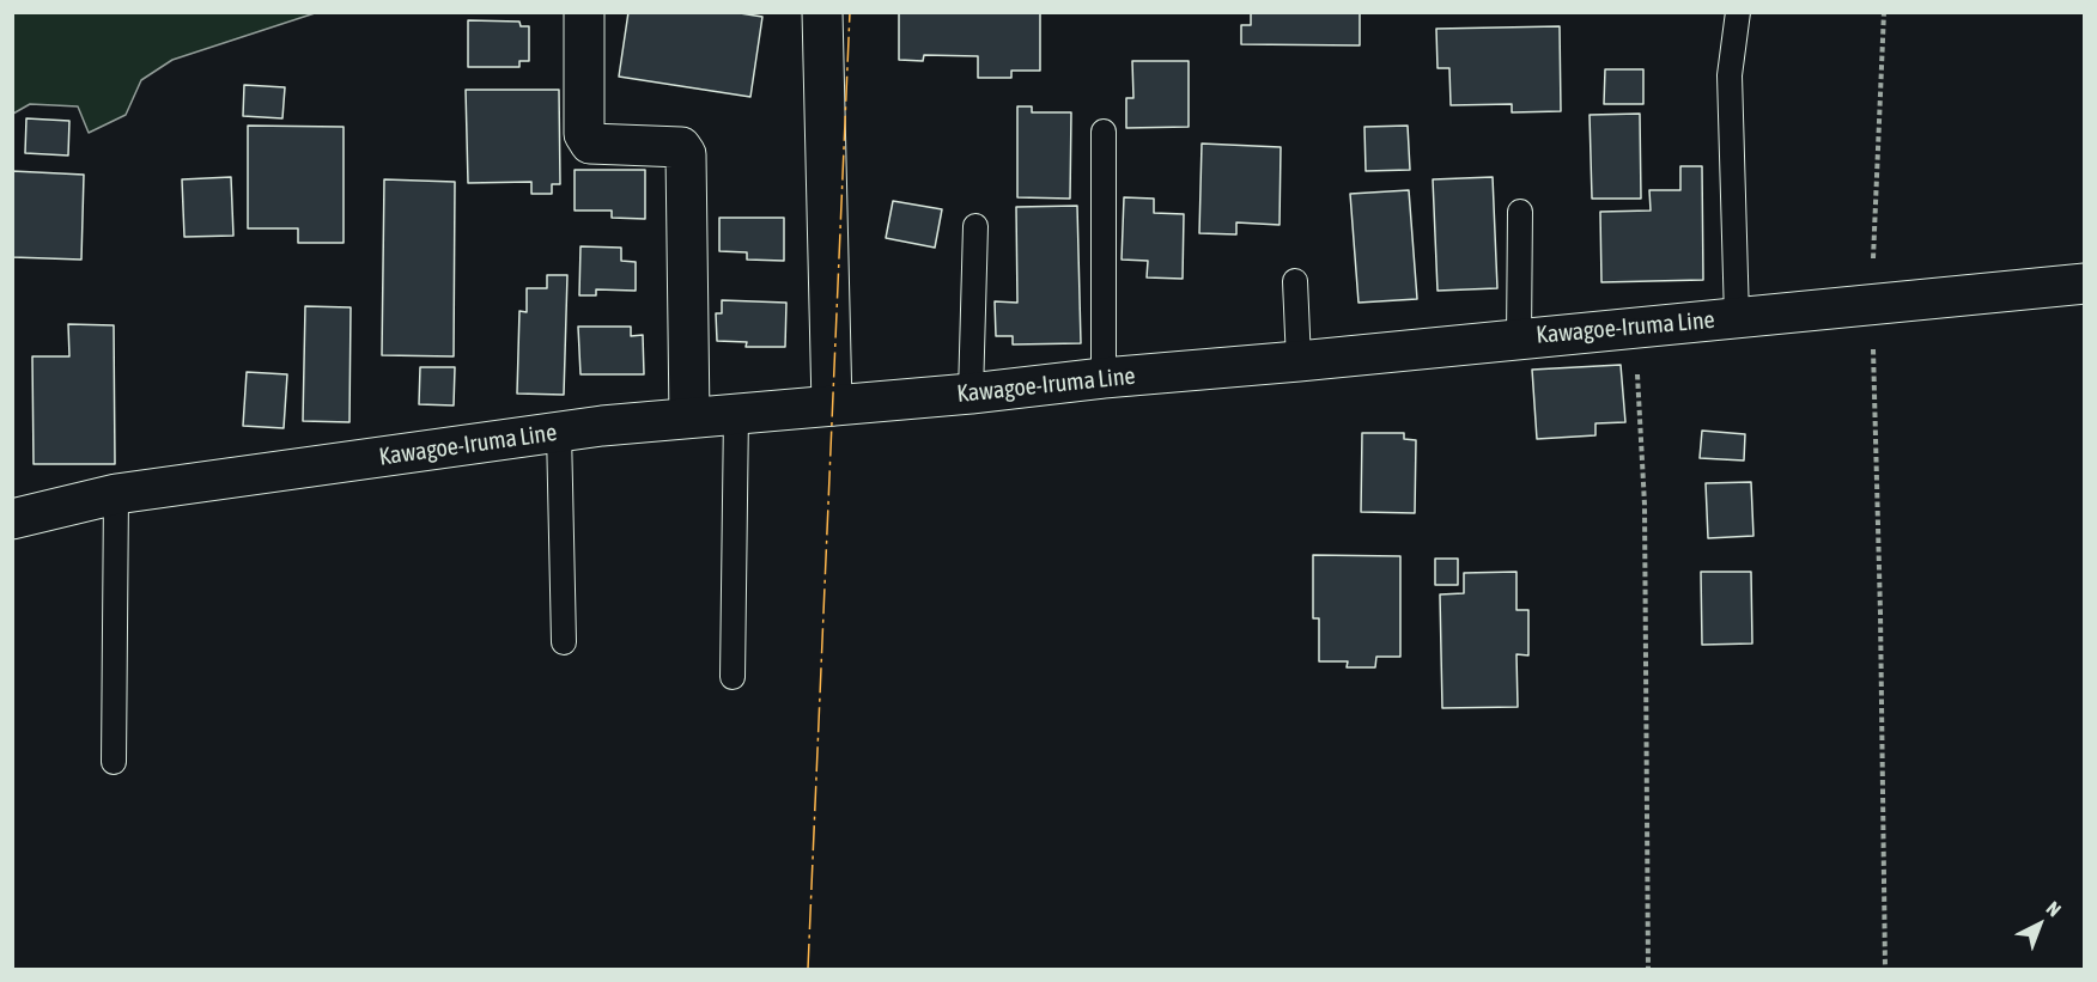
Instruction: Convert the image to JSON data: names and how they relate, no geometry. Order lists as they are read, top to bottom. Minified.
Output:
{"streets":{"main road":["Kawagoe-Iruma Line"]},"north":"top right"}
